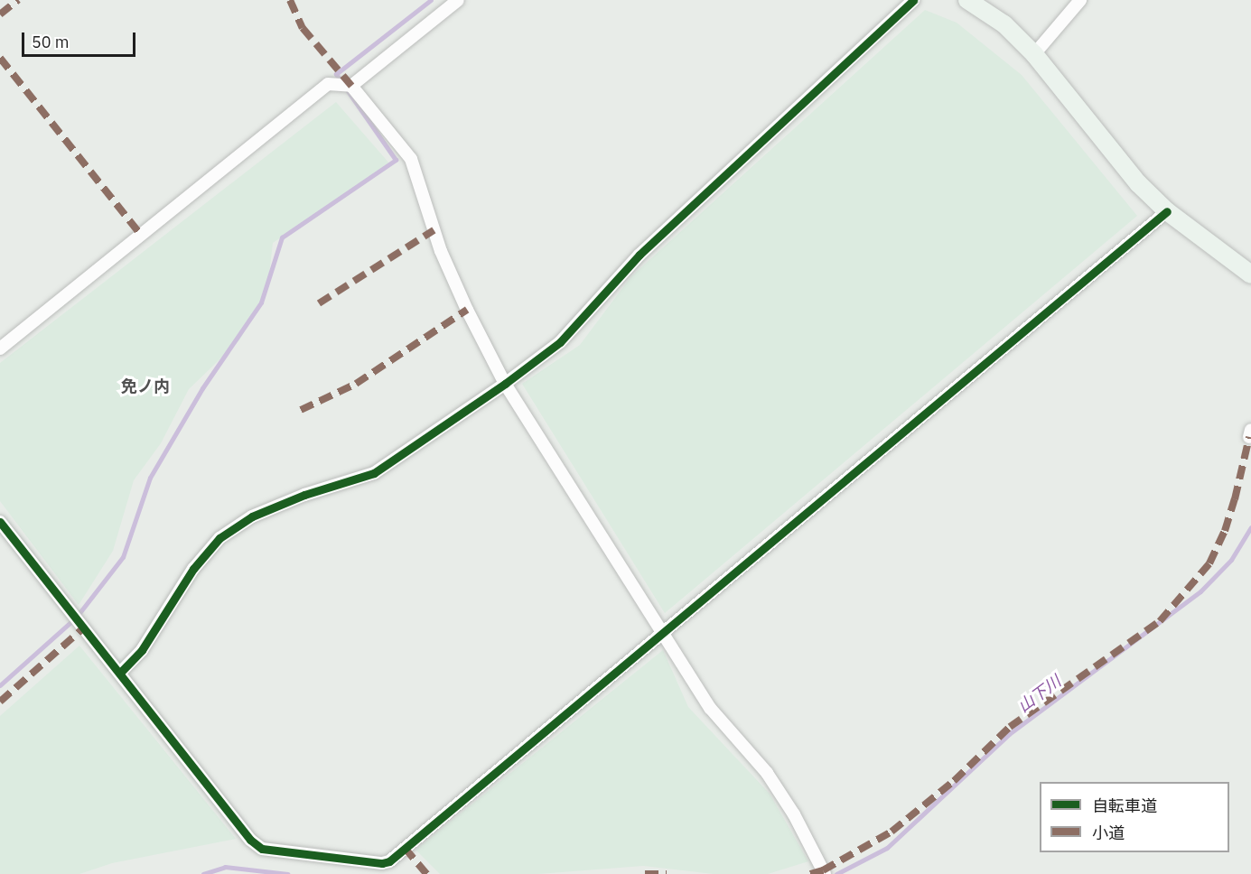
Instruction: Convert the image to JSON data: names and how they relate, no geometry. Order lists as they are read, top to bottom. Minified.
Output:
{"districts":["免ノ内"],"water":["山下川"],"legend":["自転車道","小道"],"scale_bar":"50 m"}
